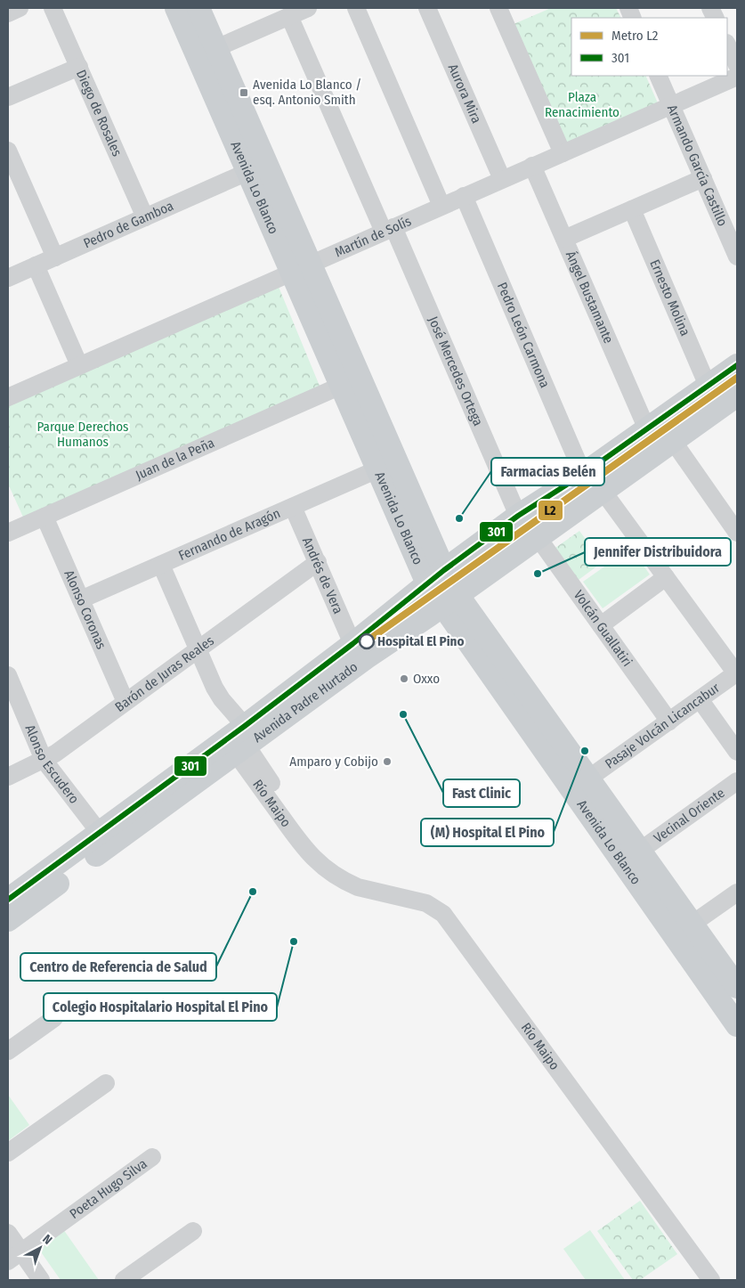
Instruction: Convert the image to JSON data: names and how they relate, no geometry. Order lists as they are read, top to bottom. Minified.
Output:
{"streets":{"main road":["Avenida Lo Blanco","Avenida Padre Hurtado"],"street":["Aurora Mira","Diego de Rosales","Armando García Castillo","Pedro de Gamboa","Martín de Solís","Ángel Bustamante","Ernesto Molina","Pedro León Carmona","José Mercedes Ortega","Juan de la Peña","Fernando de Aragón","Andrés de Vera","Alonso Coronas","Volcán Guallatiri","Barón de Juras Reales","Pasaje Volcán Licancabur","Alonso Escudero","Río Maipo","Vecinal Oriente","Poeta Hugo Silva"]},"crossings":[["Aurora Mira","Martín de Solís"],["Diego de Rosales","Pedro de Gamboa"],["Armando García Castillo","Martín de Solís"],["Avenida Lo Blanco","Pedro de Gamboa"],["Avenida Lo Blanco","Martín de Solís"],["Avenida Lo Blanco","Juan de la Peña"],["Avenida Lo Blanco","Fernando de Aragón"],["Avenida Lo Blanco","Avenida Padre Hurtado"],["Avenida Lo Blanco","Pasaje Volcán Licancabur"],["Avenida Lo Blanco","Vecinal Oriente"],["Martín de Solís","Ángel Bustamante"],["Martín de Solís","Pedro León Carmona"],["Martín de Solís","José Mercedes Ortega"],["Ángel Bustamante","Avenida Padre Hurtado"],["Ernesto Molina","Avenida Padre Hurtado"],["Pedro León Carmona","Avenida Padre Hurtado"],["José Mercedes Ortega","Avenida Padre Hurtado"],["Juan de la Peña","Alonso Coronas"],["Fernando de Aragón","Andrés de Vera"],["Fernando de Aragón","Alonso Coronas"],["Fernando de Aragón","Río Maipo"],["Andrés de Vera","Barón de Juras Reales"],["Andrés de Vera","Avenida Padre Hurtado"],["Alonso Coronas","Barón de Juras Reales"],["Volcán Guallatiri","Avenida Padre Hurtado"],["Volcán Guallatiri","Pasaje Volcán Licancabur"],["Barón de Juras Reales","Alonso Escudero"],["Barón de Juras Reales","Río Maipo"],["Avenida Padre Hurtado","Alonso Escudero"],["Avenida Padre Hurtado","Río Maipo"]],"parks":["Plaza Renacimiento","Parque Derechos Humanos"],"places":{"transit":["Avenida Lo Blanco / esq. Antonio Smith"],"other":["Farmacias Belén","Jennifer Distribuidora","Hospital El Pino","Oxxo","Fast Clinic","(M) Hospital El Pino","Amparo y Cobijo","Centro de Referencia de Salud","Colegio Hospitalario Hospital El Pino"]},"lines":["transit line 301","metro line L2"],"legend":["Metro L2","301"],"north":"top right"}
